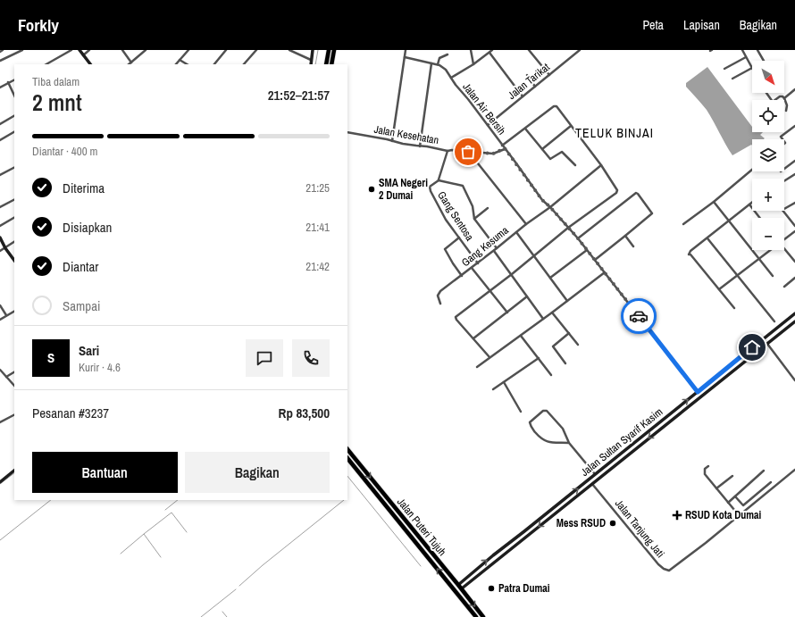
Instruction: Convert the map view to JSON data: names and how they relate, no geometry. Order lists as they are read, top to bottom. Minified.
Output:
{"streets":{"highway":["Jalan Puteri Tujuh"],"street":["Jalan Tarikat","Jalan Air Bersih","Jalan Kesehatan","Gang Sentosa","Gang Kesuma","Jalan Sultan Syarif Kasim","Jalan Tanjung Jati"]},"crossings":[["Jalan Tarikat","Jalan Air Bersih"],["Jalan Air Bersih","Jalan Kesehatan"],["Jalan Air Bersih","Gang Kesuma"],["Jalan Air Bersih","Jalan Sultan Syarif Kasim"],["Gang Sentosa","Gang Kesuma"],["Jalan Sultan Syarif Kasim","Jalan Puteri Tujuh"],["Jalan Sultan Syarif Kasim","Jalan Tanjung Jati"]],"districts":["TELUK BINJAI"],"places":{"other":["SMA Negeri 2 Dumai","Mess RSUD","Patra Dumai"],"health":["RSUD Kota Dumai"]},"north":"bottom right","page":{"header":"Forkly","nav":["Peta","Lapisan","Bagikan"],"map_buttons":["+","−"],"heading":["2 mnt","Tiba dalam","21:52–21:57"],"panel":["Sari","Kurir · 4.6","Pesanan #3237","Rp 83,500"],"bar":"Diantar · 400 m","list":[["Diterima","21:25"],["Disiapkan","21:41"],["Diantar","21:42"],"Sampai"],"round":"S","buttons":["Bantuan","Bagikan"]}}
